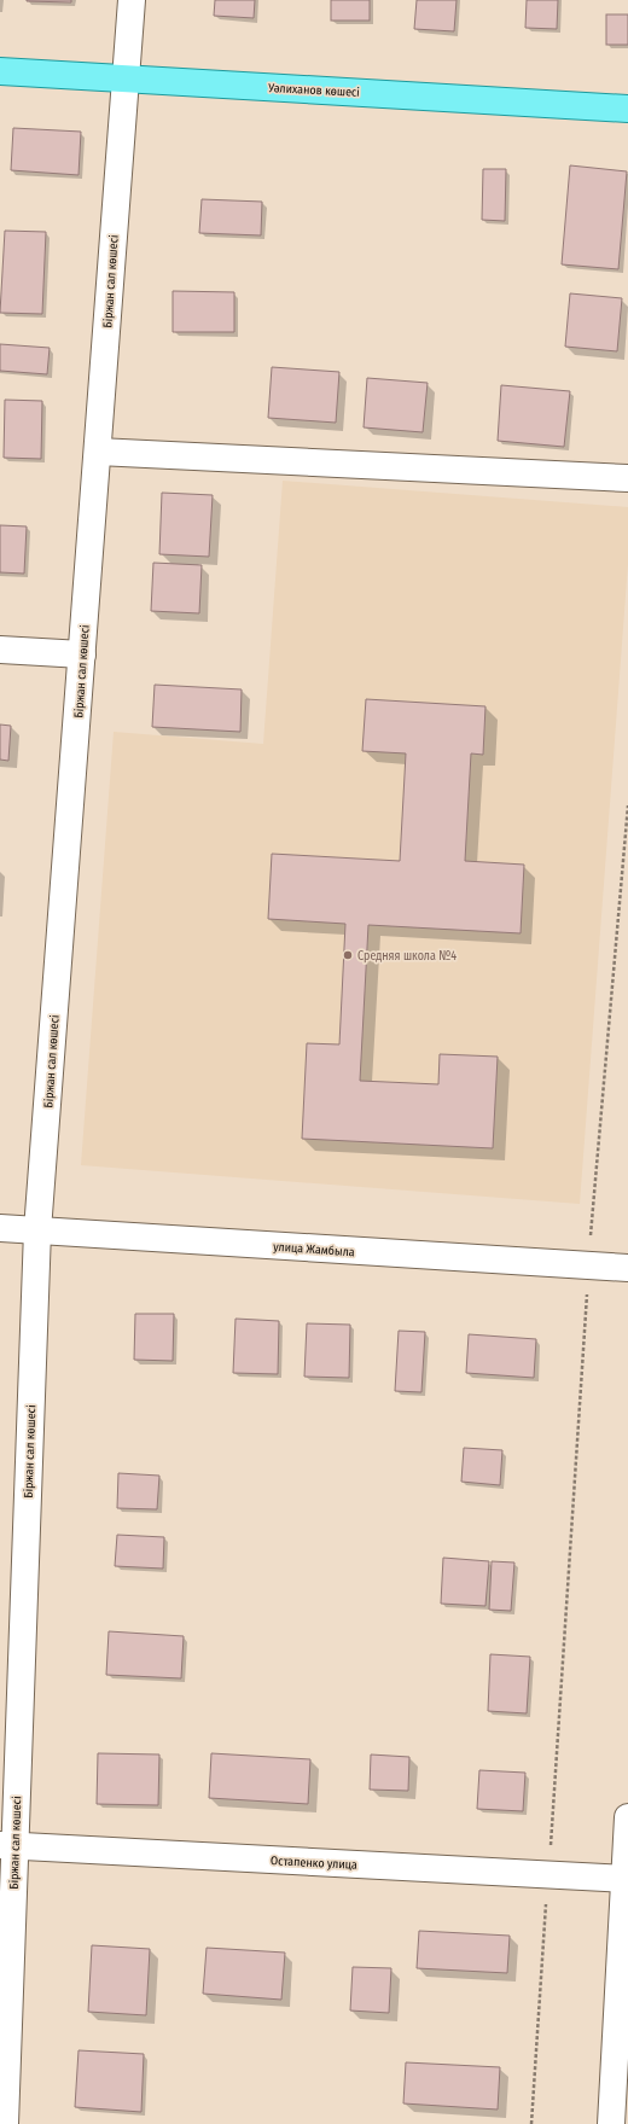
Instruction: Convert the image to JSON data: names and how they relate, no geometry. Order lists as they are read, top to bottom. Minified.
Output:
{"streets":{"main road":["Уәлиханов көшесі"],"street":["Біржан сал көшесі","улица Жамбыла","Остапенко улица"]},"crossings":[["Уәлиханов көшесі","Біржан сал көшесі"],["Біржан сал көшесі","улица Жамбыла"],["Біржан сал көшесі","Остапенко улица"]],"places":["Средняя школа №4"]}
